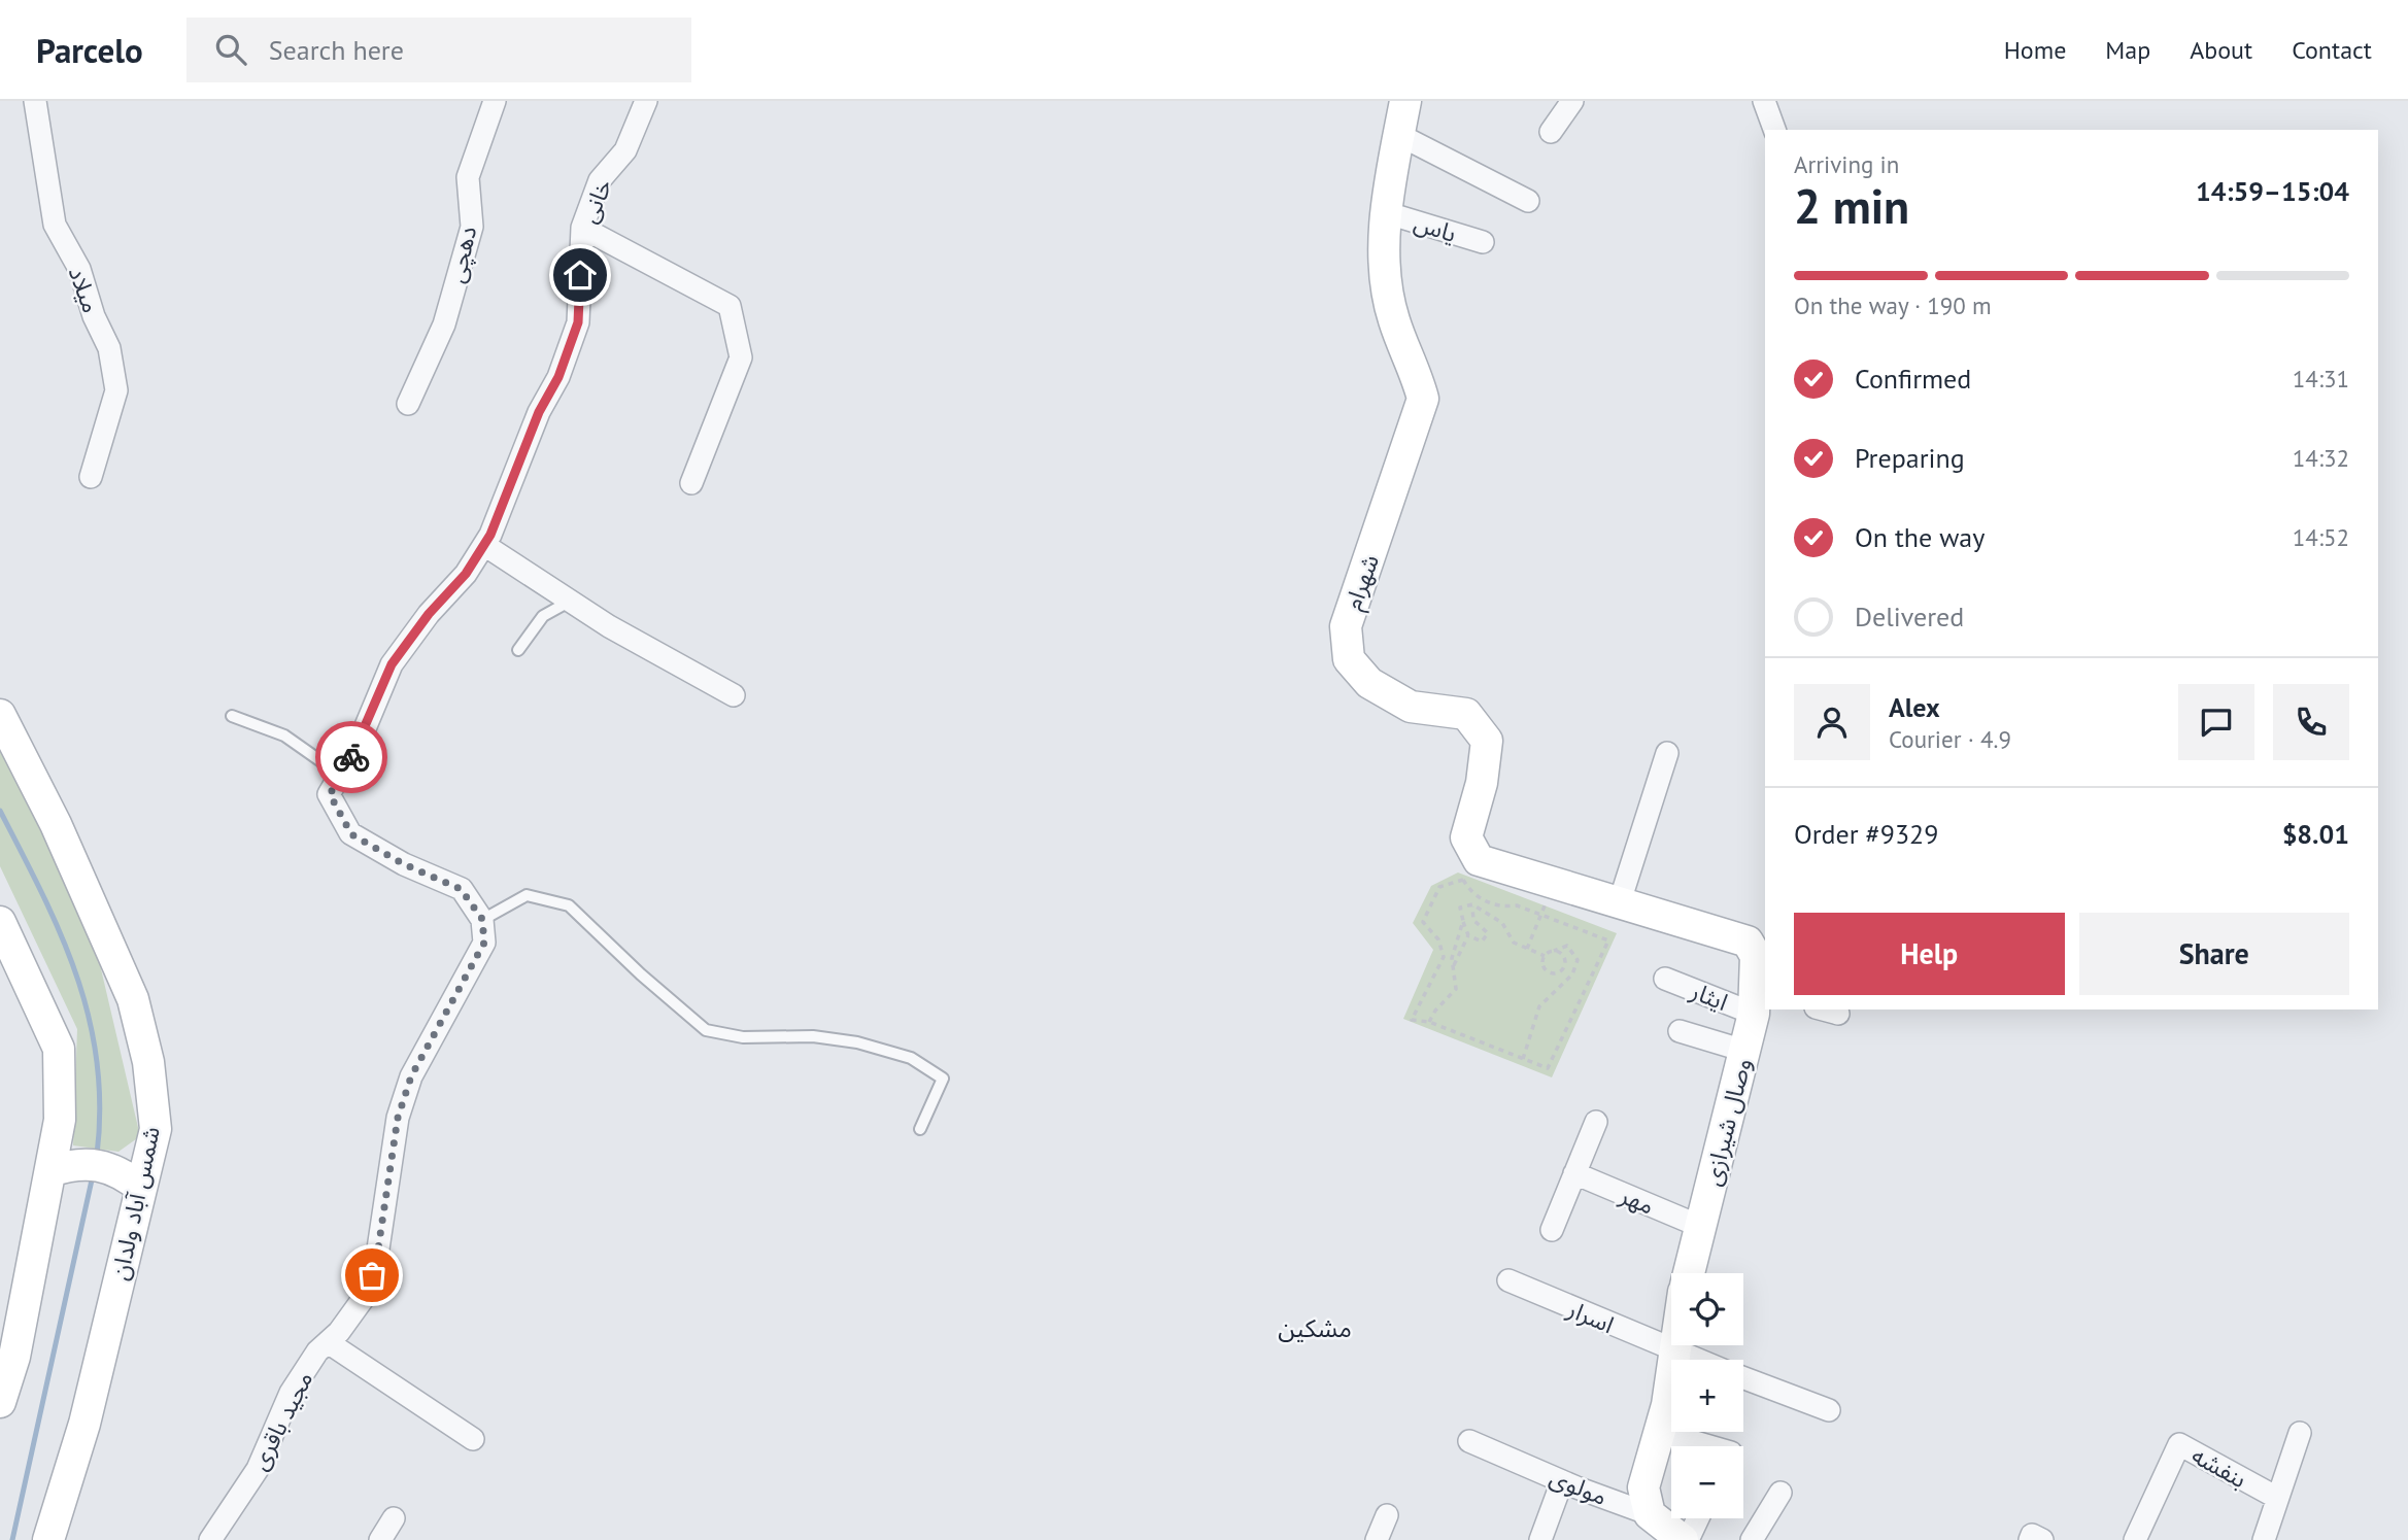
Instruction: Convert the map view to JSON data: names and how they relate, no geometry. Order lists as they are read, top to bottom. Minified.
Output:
{"streets":{"street":["خانی","یاس","دهچی","میلاد","شهرام","ایثار","وصال شیرازی","مهر","شمس آباد ولدان","اسرار","مجید باقری","بنفشه","مولوی"]},"crossings":[["خانی","مجید باقری"],["یاس","شهرام"],["شهرام","وصال شیرازی"],["ایثار","وصال شیرازی"],["وصال شیرازی","مهر"]],"districts":["مشکین"],"page":{"header":"Parcelo","search":"Search here","nav":["Home","Map","About","Contact"],"heading":["2 min","Arriving in","14:59–15:04"],"panel":["Alex","Courier · 4.9","Order #9329","$8.01"],"bar":"On the way · 190 m","list":[["Confirmed","14:31"],["Preparing","14:32"],["On the way","14:52"],"Delivered"],"buttons":["Help","Share"],"map_buttons":["+","−"]}}
